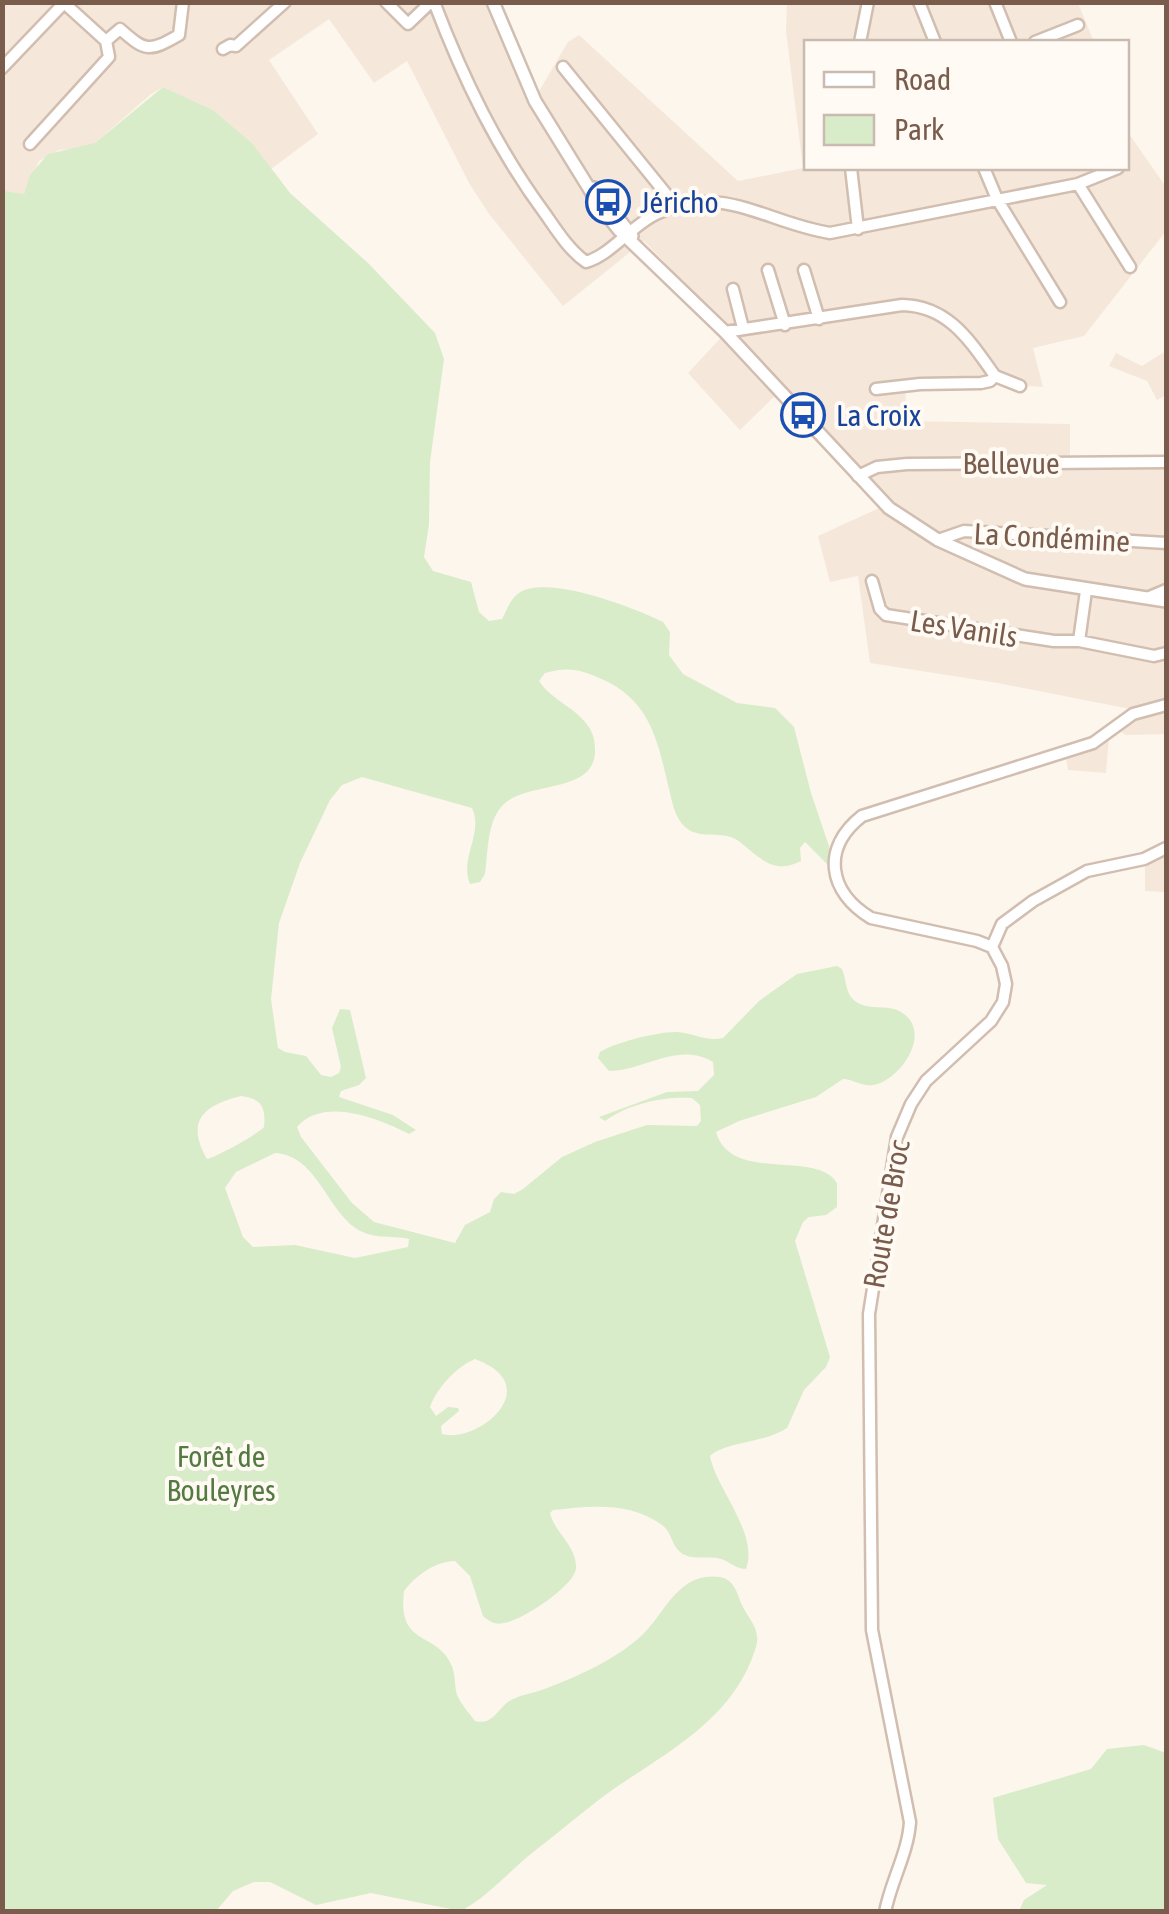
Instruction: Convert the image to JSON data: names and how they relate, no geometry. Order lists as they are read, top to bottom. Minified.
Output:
{"streets":{"street":["Bellevue","La Condémine","Les Vanils","Route de Broc"]},"parks":["Forêt de Bouleyres"],"places":{"bus stop":["Jéricho","La Croix"]},"legend":["Road","Park"]}
